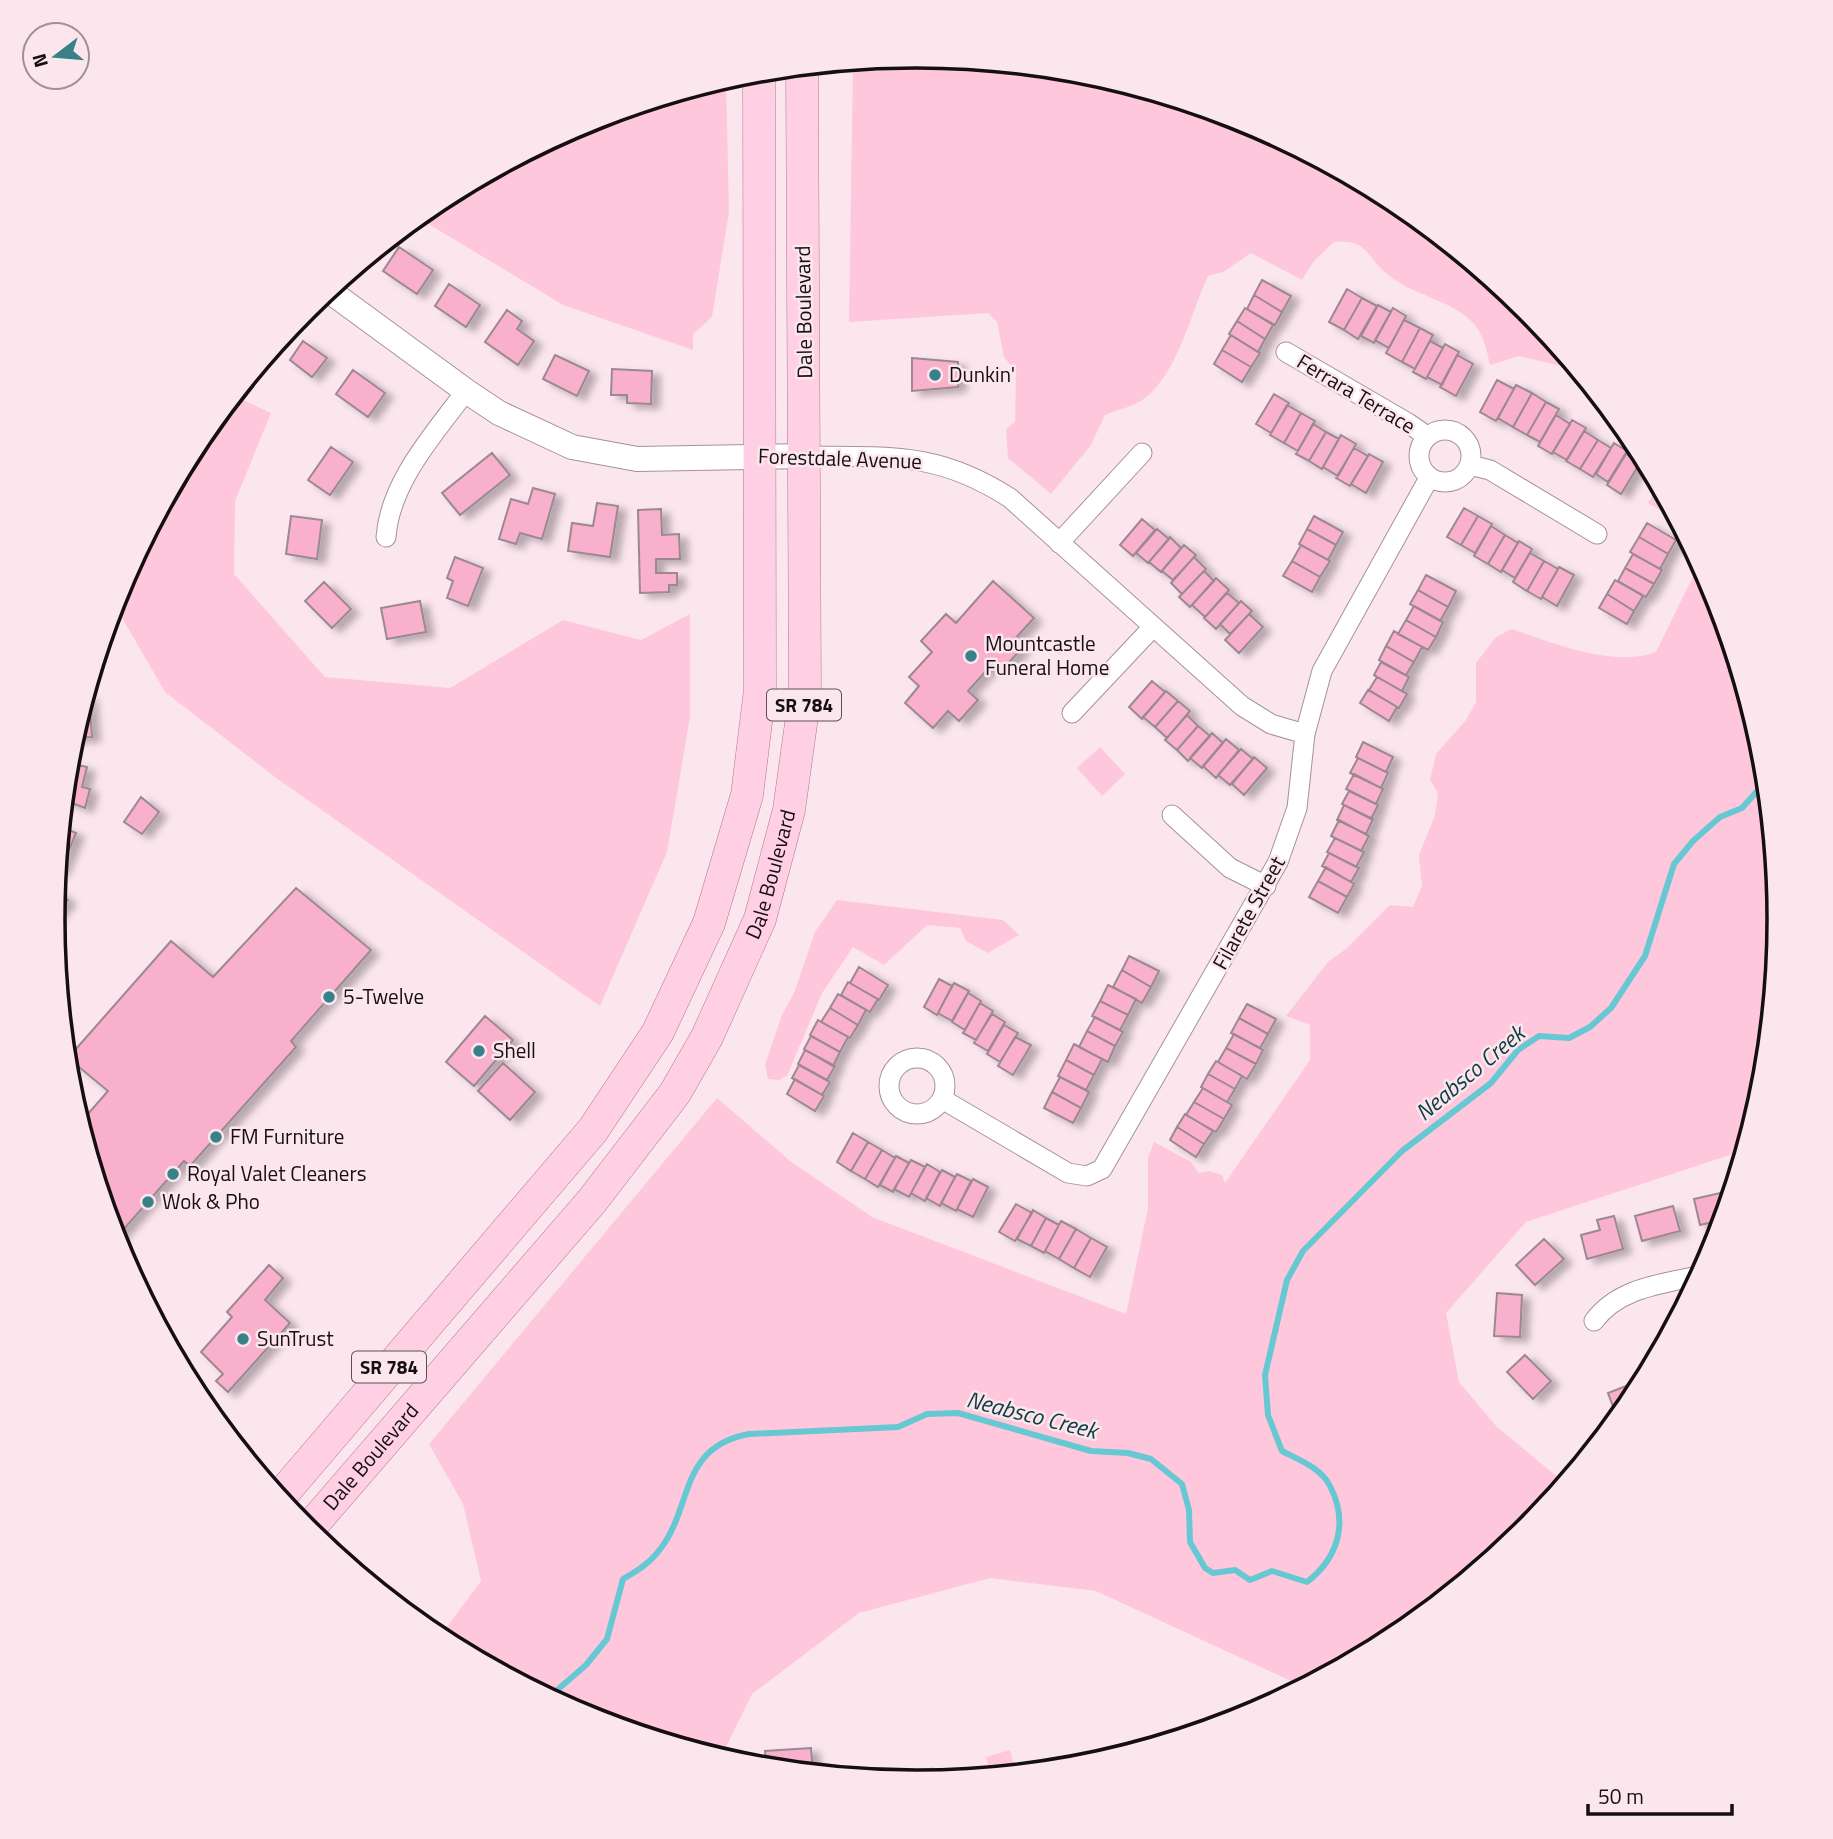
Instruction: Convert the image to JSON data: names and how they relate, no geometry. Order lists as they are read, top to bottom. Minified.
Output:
{"streets":{"main road":["Dale Boulevard","SR 784"],"street":["Ferrara Terrace","Forestdale Avenue","Filarete Street"]},"crossings":[["Dale Boulevard","Forestdale Avenue"],["Ferrara Terrace","Filarete Street"],["Forestdale Avenue","Filarete Street"]],"water":["Neabsco Creek"],"places":["Dunkin'","Mountcastle Funeral Home","5-Twelve","Shell","FM Furniture","Royal Valet Cleaners","Wok & Pho","SunTrust"],"scale_bar":"50 m","north":"left"}
